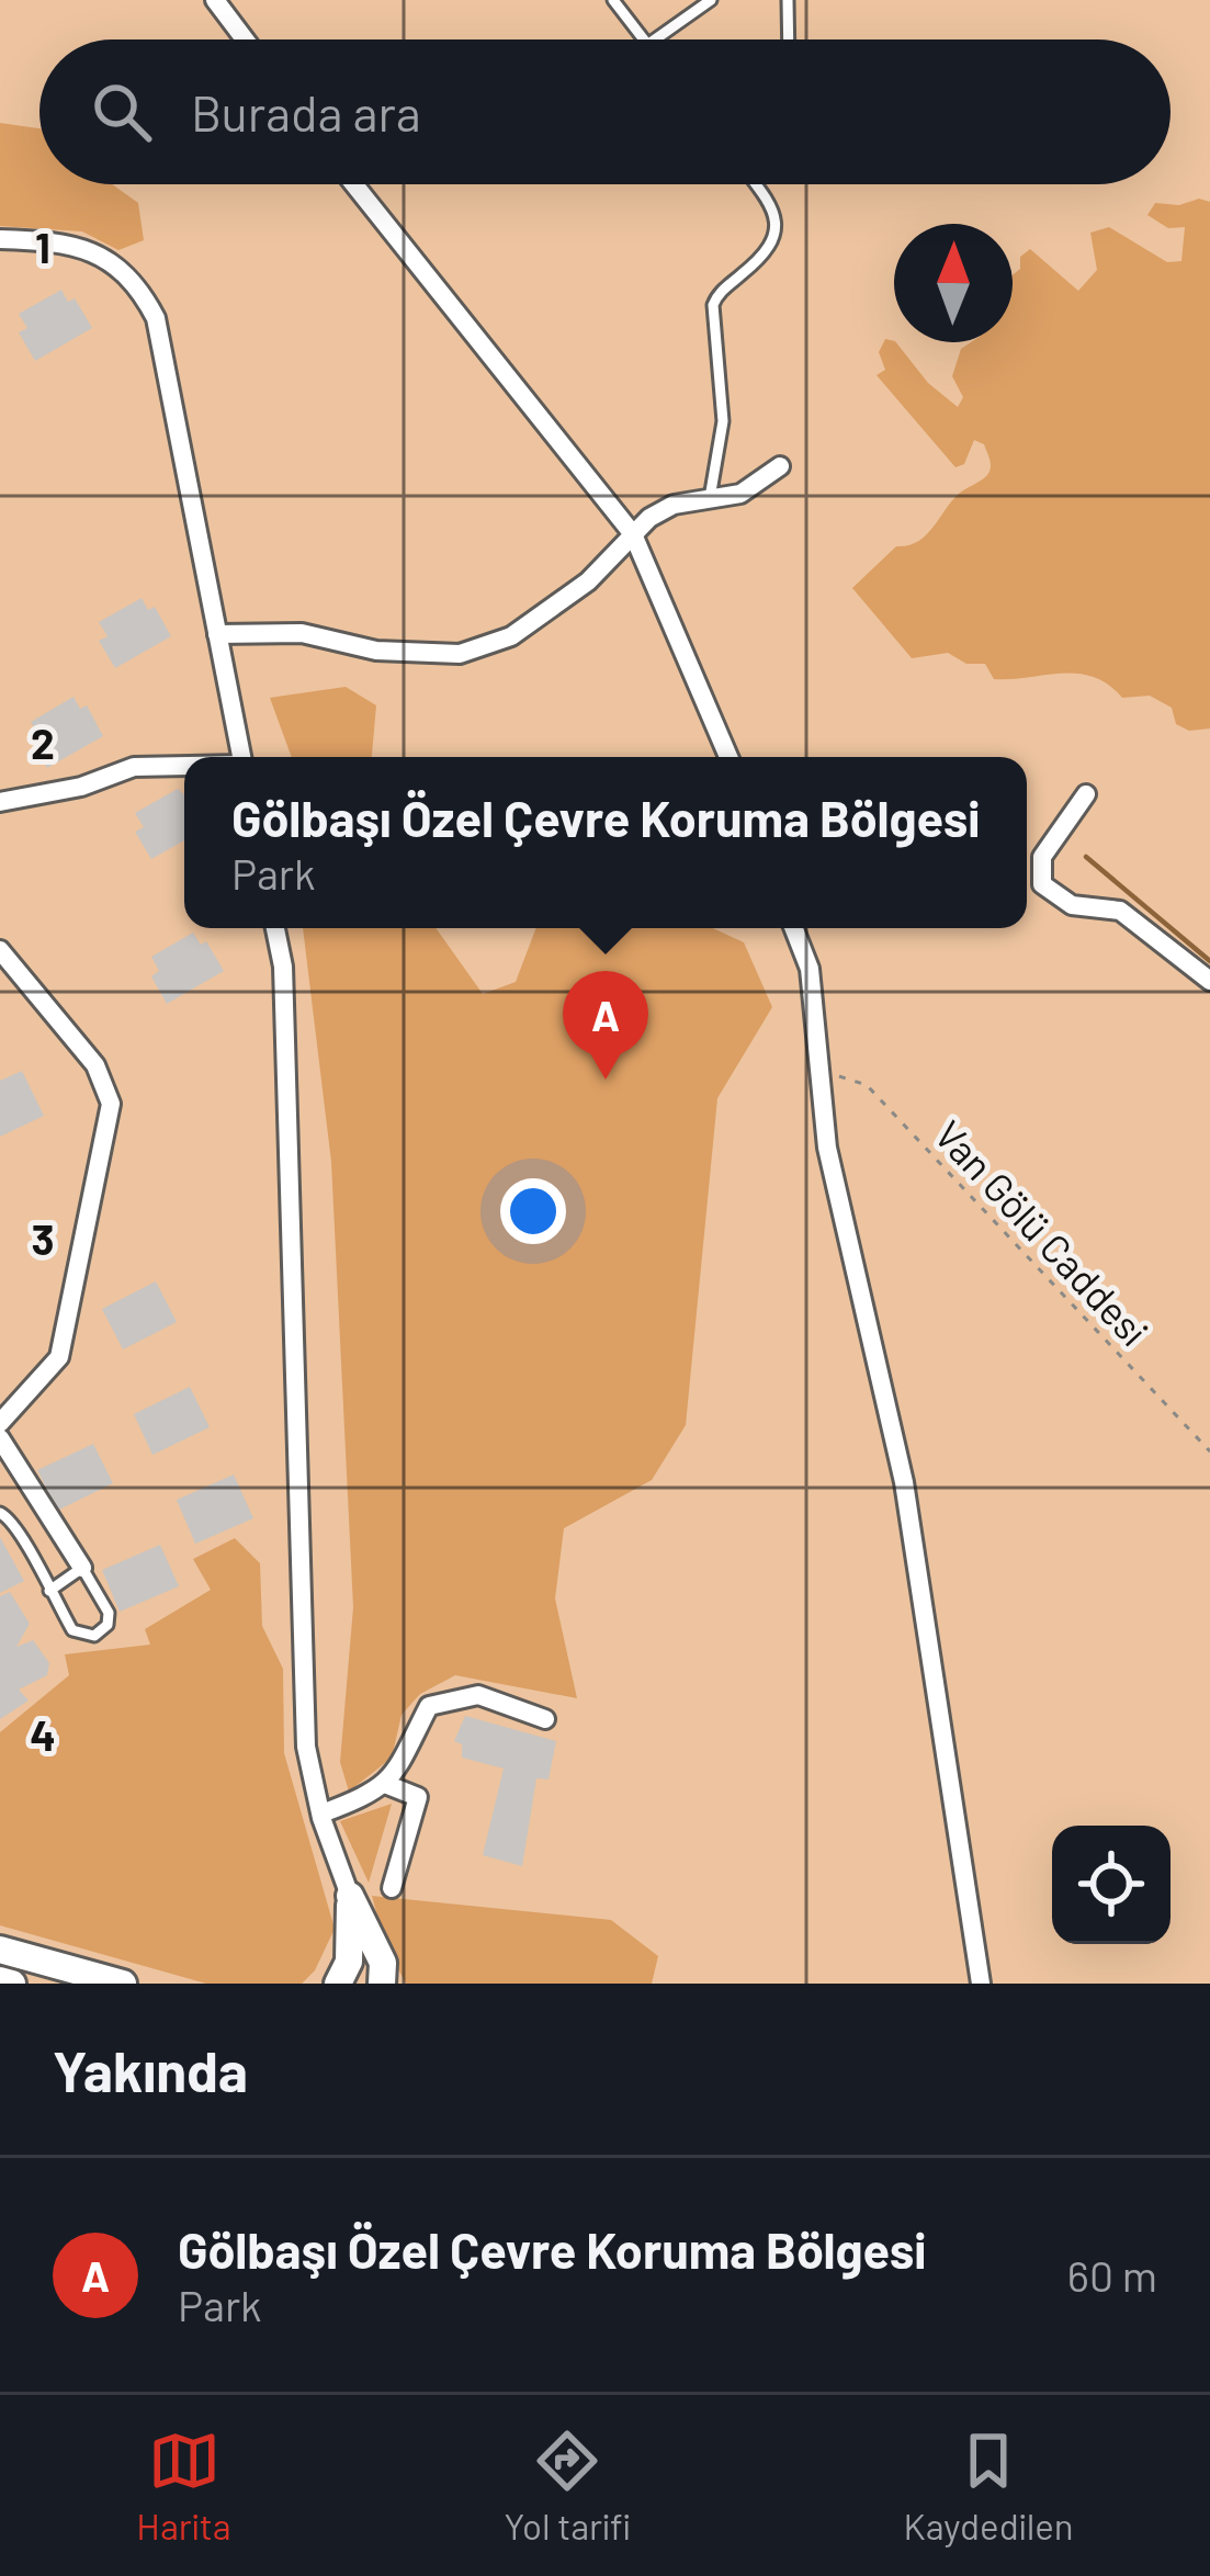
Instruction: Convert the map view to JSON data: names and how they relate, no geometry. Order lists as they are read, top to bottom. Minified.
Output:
{"streets":{"path":["Van Gölü Caddesi"]},"north":"top","page":{"search":"Burada ara","popup":["Gölbaşı Özel Çevre Koruma Bölgesi","Park"],"pins":"A","heading":"Yakında","list":[{"mark":"A","name":"Gölbaşı Özel Çevre Koruma Bölgesi","note":"Park","value":"60 m"}],"nav":["Harita","Yol tarifi","Kaydedilen"]},"grid":{"rows":["1","2","3","4"]}}
